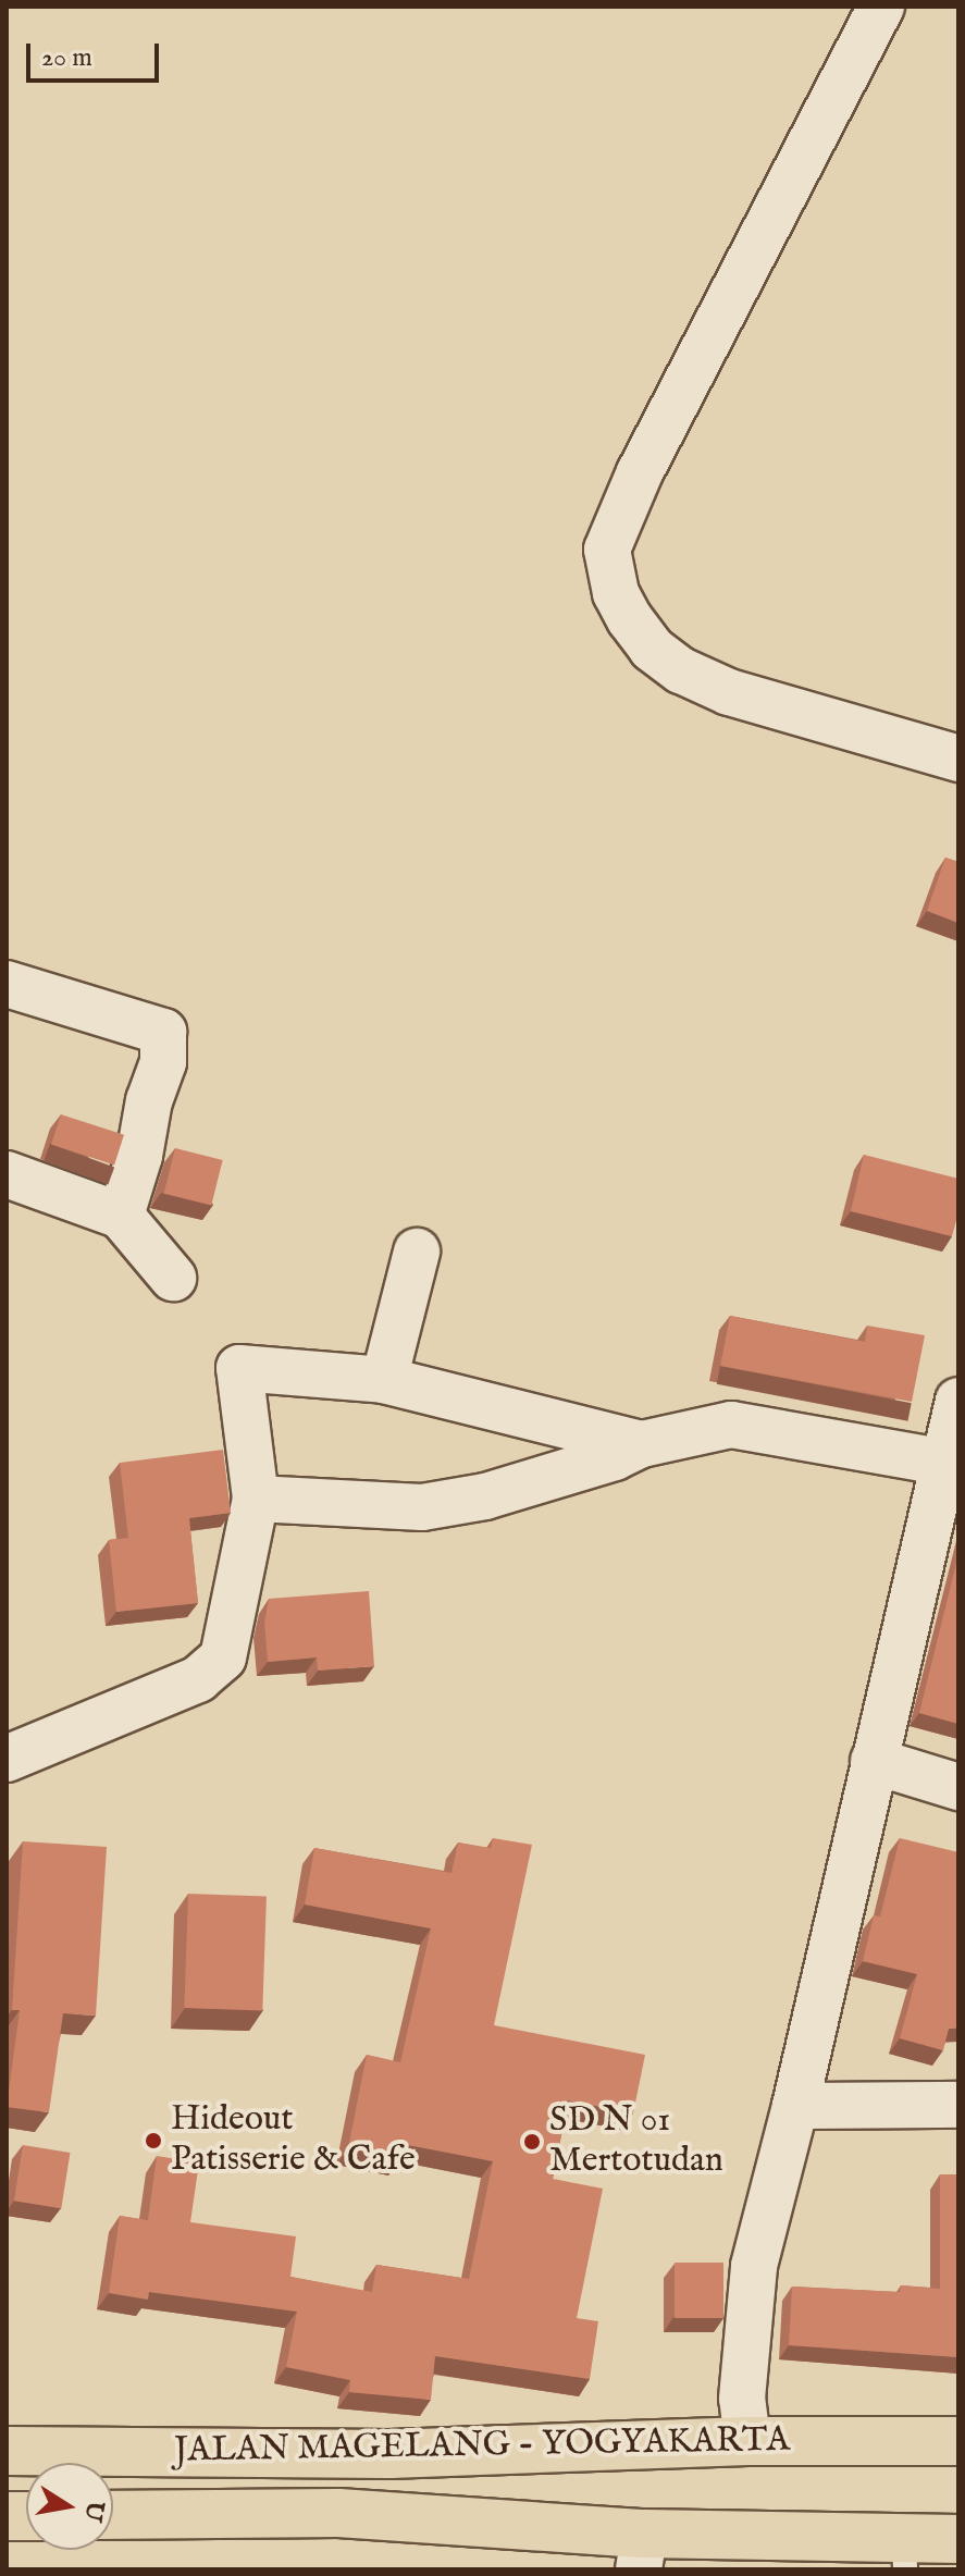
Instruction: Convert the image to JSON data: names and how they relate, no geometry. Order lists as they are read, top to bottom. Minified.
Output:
{"streets":{"highway":["JALAN MAGELANG - YOGYAKARTA"]},"places":["Hideout Patisserie & Cafe","SD N 01 Mertotudan"],"scale_bar":"20 m","north":"right"}
